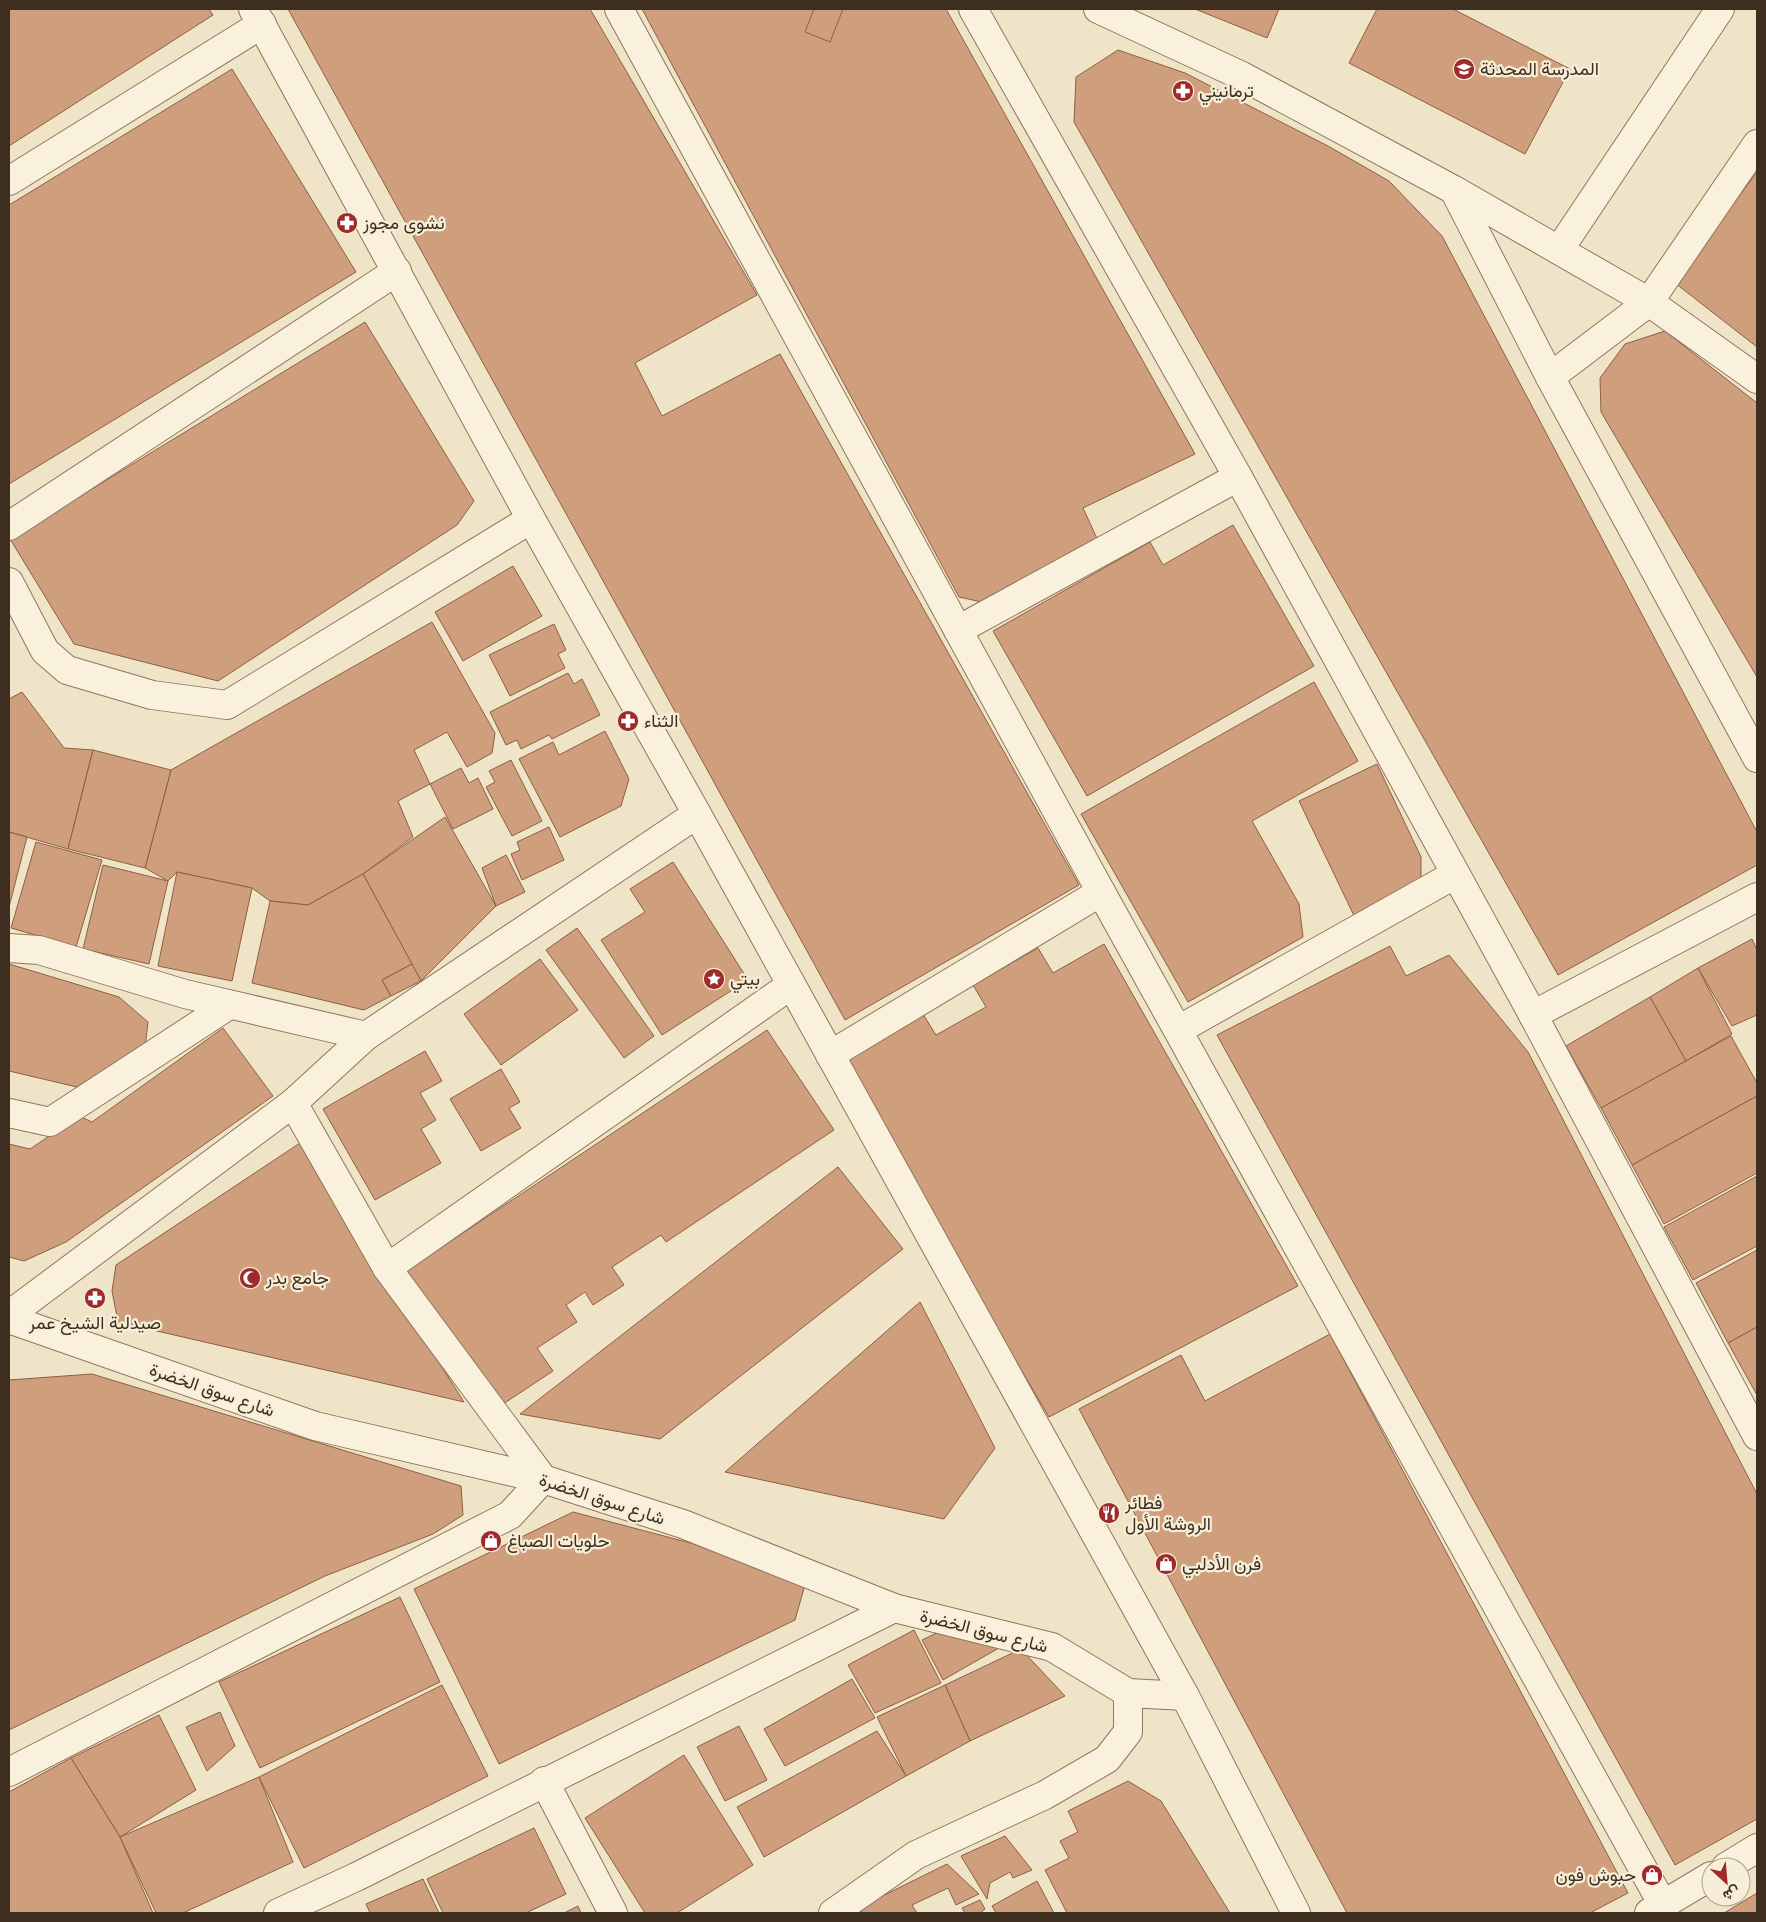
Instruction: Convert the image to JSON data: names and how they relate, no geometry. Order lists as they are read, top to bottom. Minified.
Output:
{"streets":{"street":["شارع سوق الخضرة"]},"places":{"school or university":["المدرسة المحدثة"],"pharmacy":["ترمانيني","نشوى مجوز","الثناء","صيدلية الشيخ عمر"],"place":["بيتي"],"mosque":["جامع بدر"],"restaurant":["فطائر الروشة الأول"],"shop":["حلويات الصباغ","فرن اﻷدلبي","حبوش فون"]},"north":"bottom right"}
